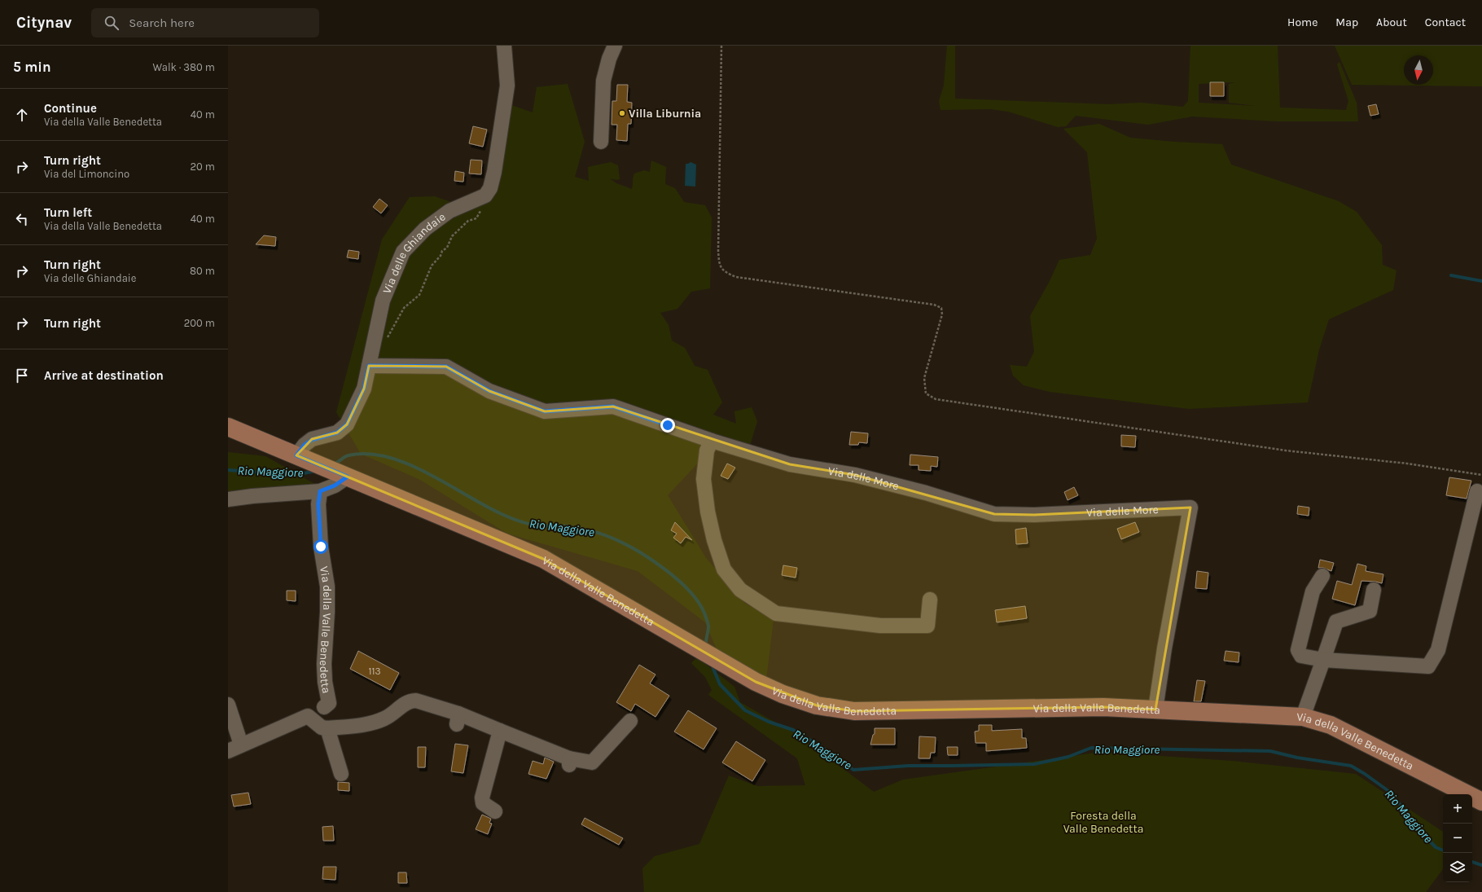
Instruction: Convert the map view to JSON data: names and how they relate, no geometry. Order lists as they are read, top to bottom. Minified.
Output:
{"streets":{"main road":["Via della Valle Benedetta"],"street":["Via delle Ghiandaie","Via delle More"]},"crossings":[["Via delle Ghiandaie","Via della Valle Benedetta"],["Via delle More","Via della Valle Benedetta"]],"water":["Rio Maggiore"],"parks":["Foresta della Valle Benedetta"],"places":["Villa Liburnia"],"house_numbers":["113"],"north":"bottom","page":{"header":"Citynav","search":"Search here","nav":["Home","Map","About","Contact"],"heading":["5 min","Walk · 380 m"],"list":[["Continue","Via della Valle Benedetta","40 m"],["Turn right","Via del Limoncino","20 m"],["Turn left","Via della Valle Benedetta","40 m"],["Turn right","Via delle Ghiandaie","80 m"],["Turn right","200 m"],"Arrive at destination"],"map_buttons":["+","−"]}}
